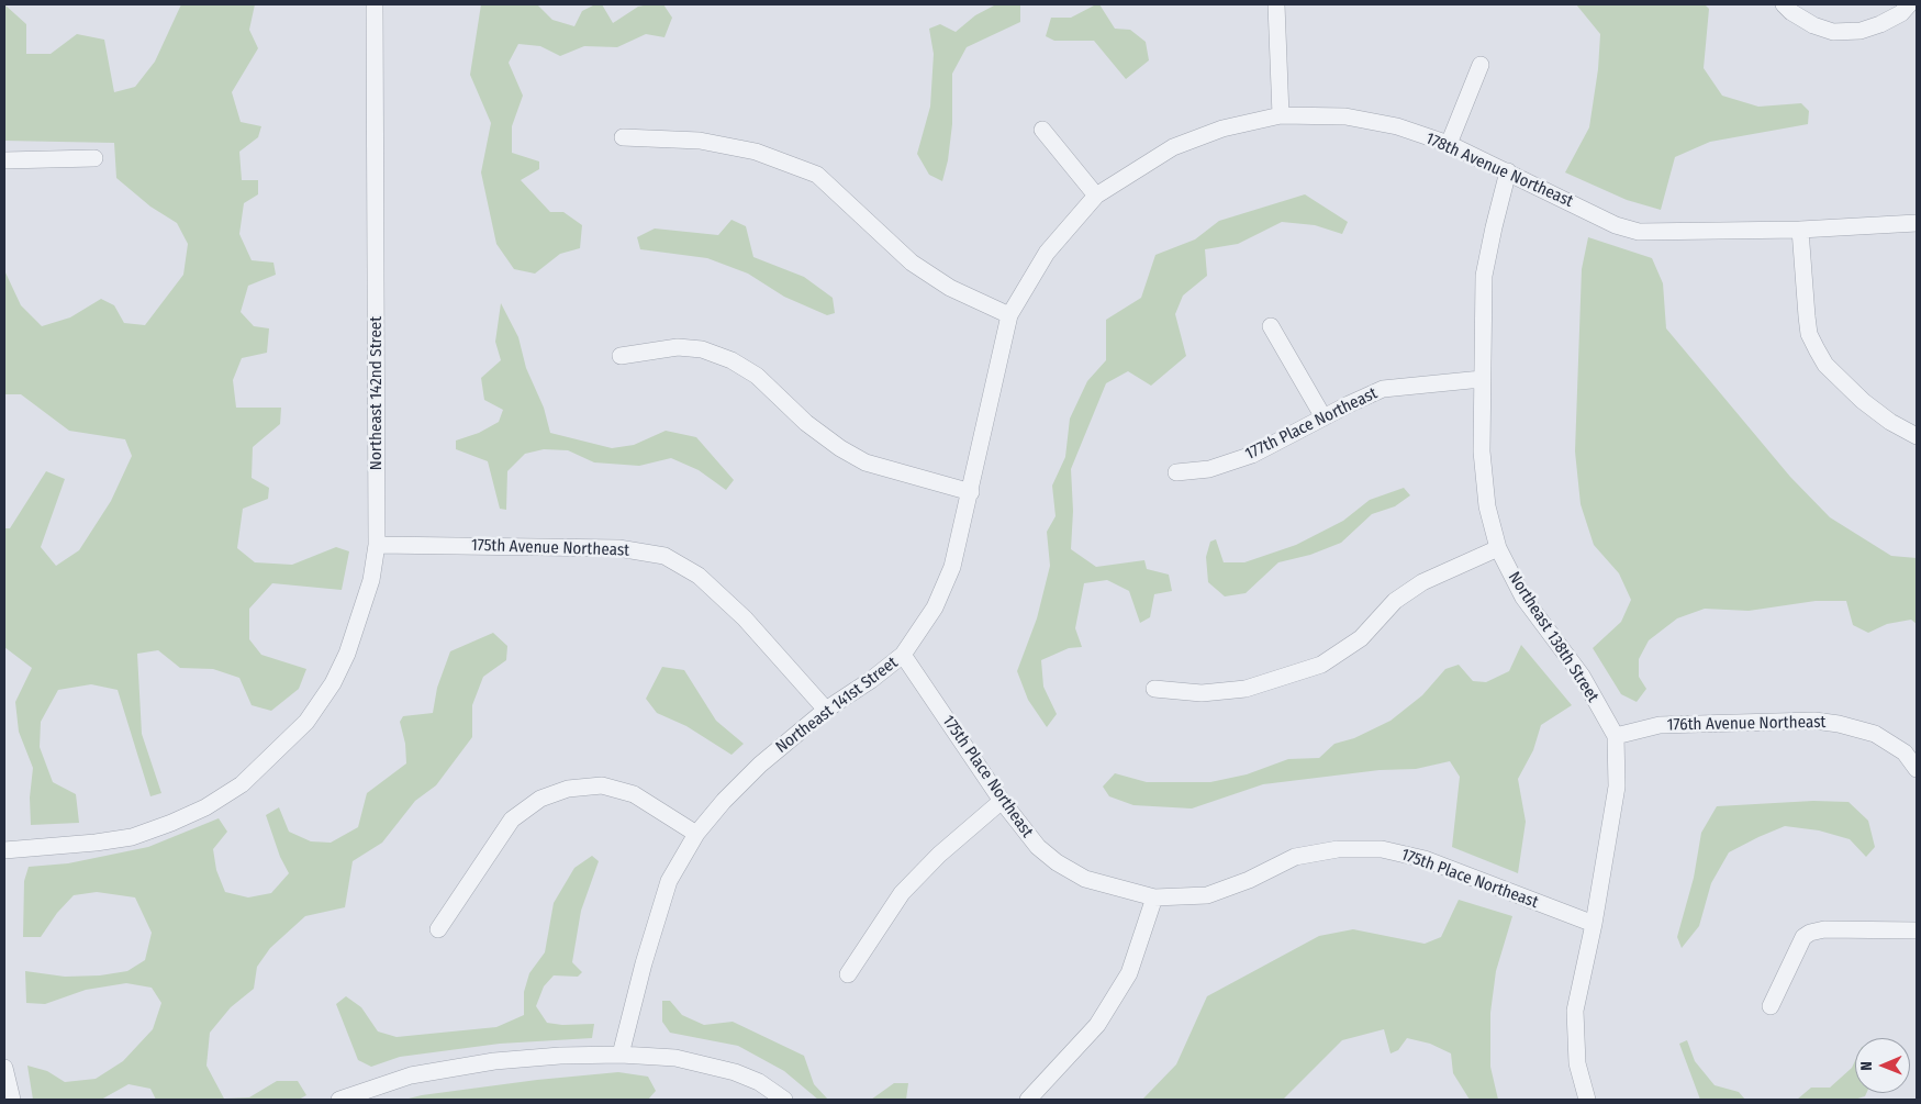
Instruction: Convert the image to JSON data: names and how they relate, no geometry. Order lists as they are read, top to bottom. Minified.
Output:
{"streets":{"street":["178th Avenue Northeast","Northeast 142nd Street","177th Place Northeast","175th Avenue Northeast","Northeast 138th Street","Northeast 141st Street","176th Avenue Northeast","175th Place Northeast"]},"crossings":[["178th Avenue Northeast","Northeast 138th Street"],["178th Avenue Northeast","Northeast 141st Street"],["Northeast 142nd Street","175th Avenue Northeast"],["177th Place Northeast","Northeast 138th Street"],["175th Avenue Northeast","Northeast 141st Street"],["Northeast 138th Street","176th Avenue Northeast"],["Northeast 138th Street","175th Place Northeast"],["Northeast 141st Street","175th Place Northeast"]],"north":"left"}
